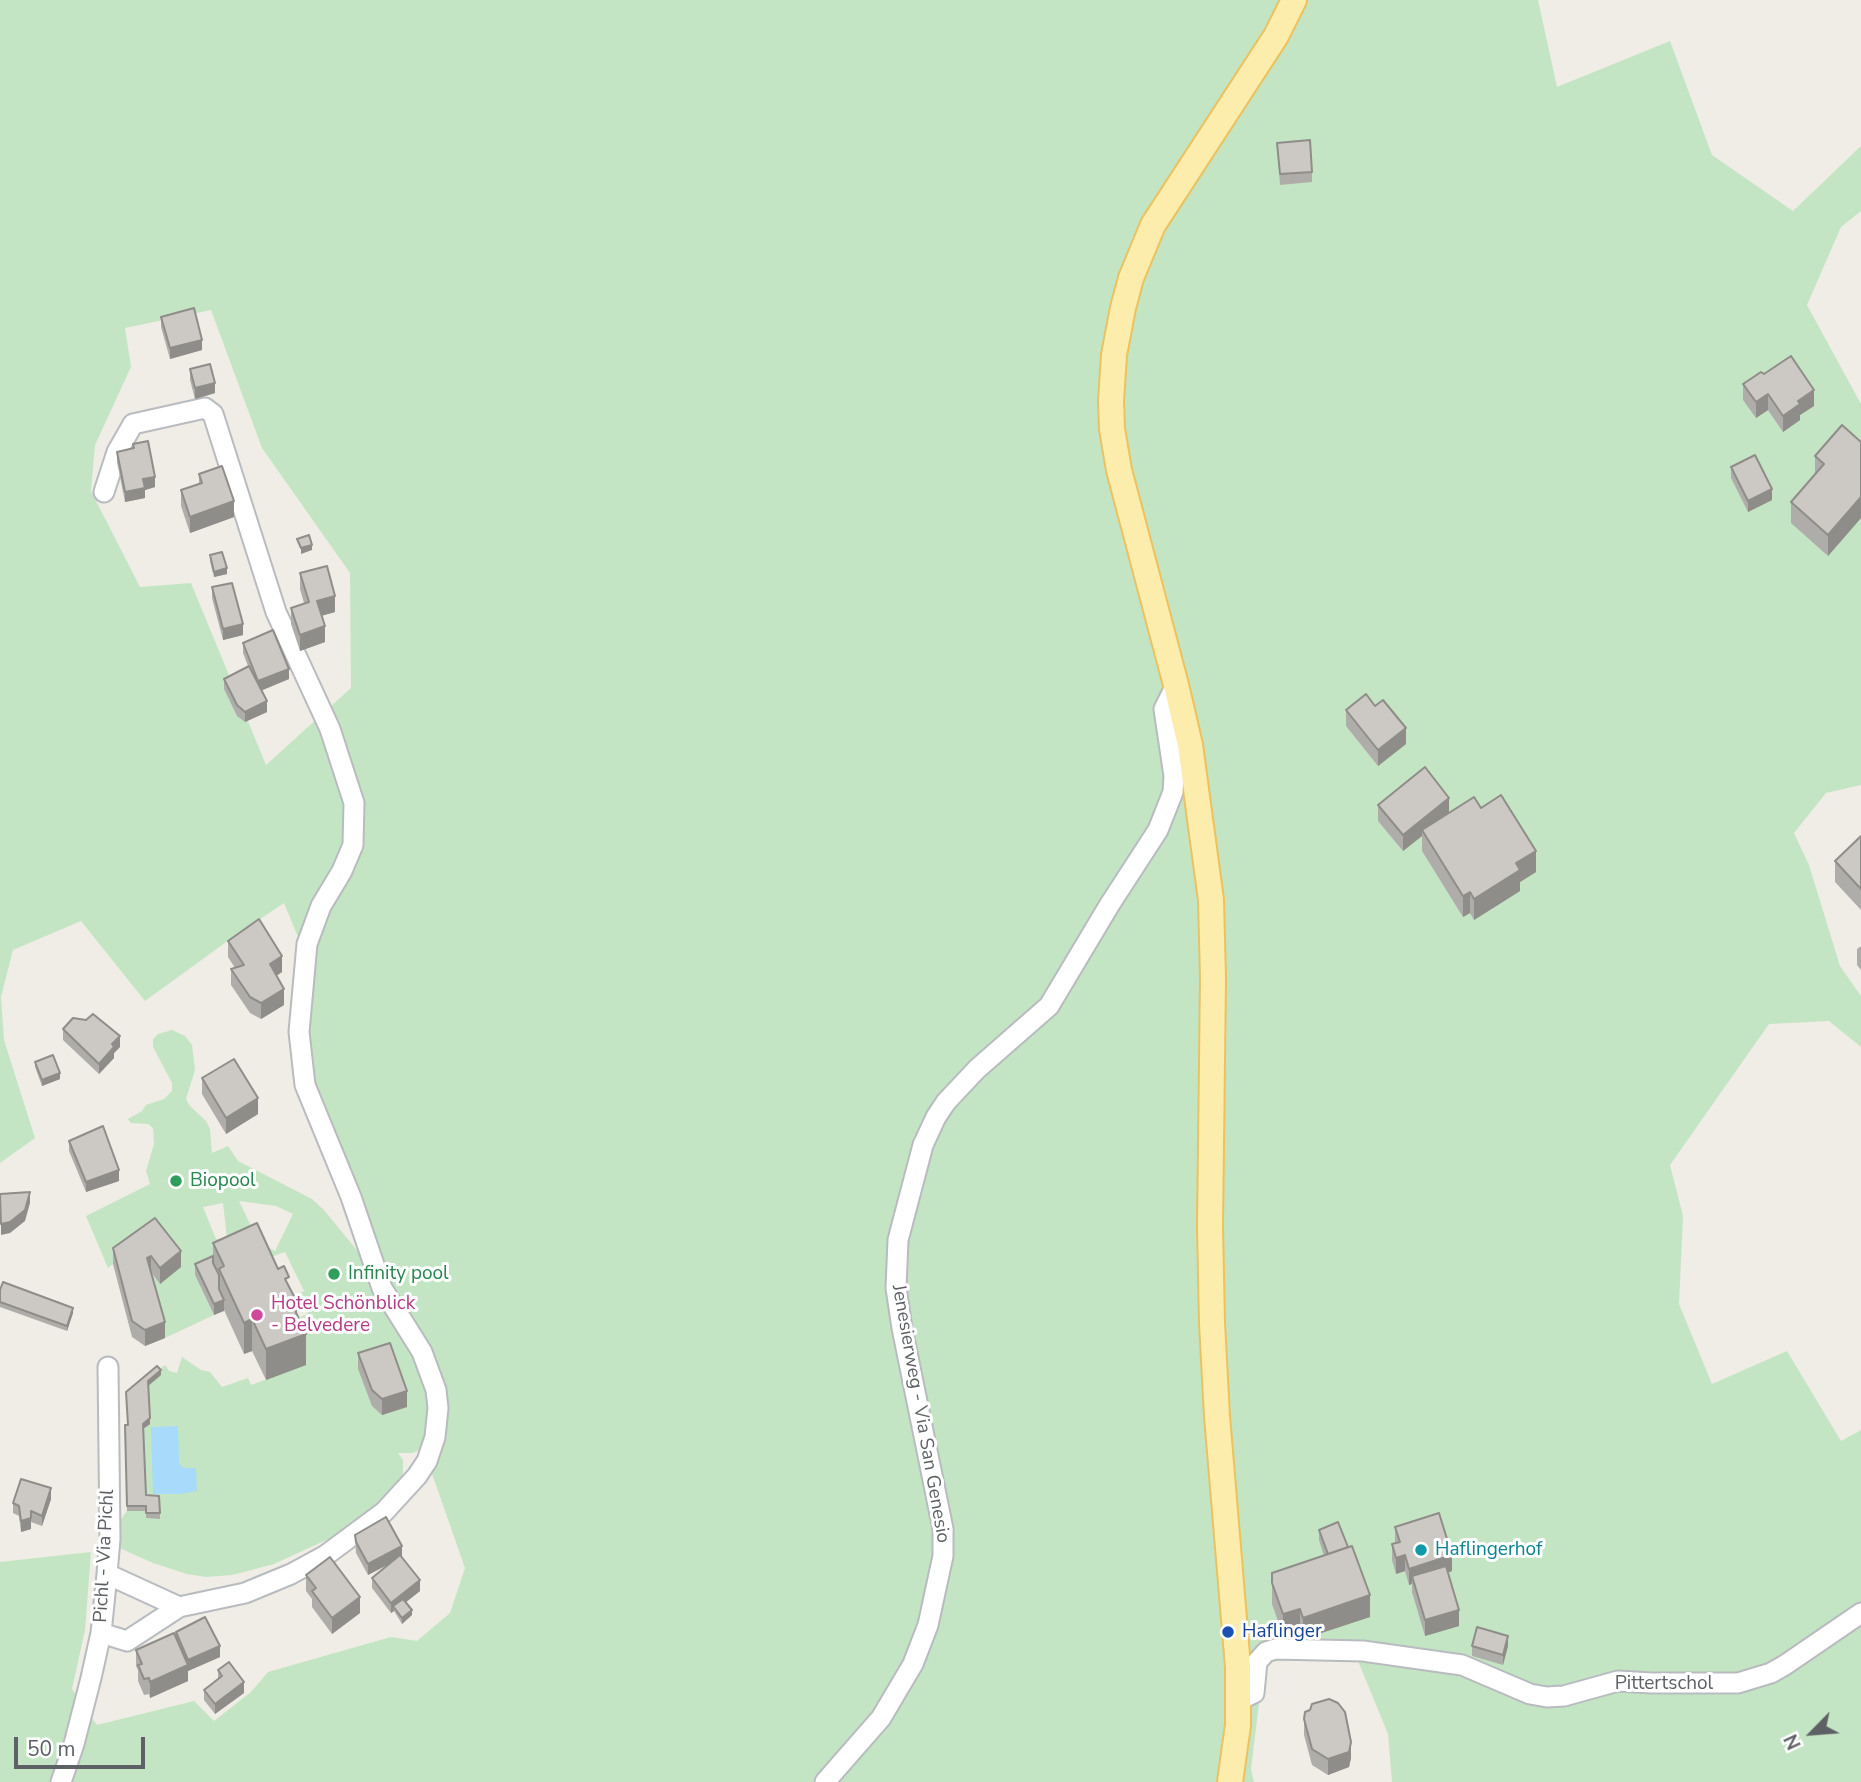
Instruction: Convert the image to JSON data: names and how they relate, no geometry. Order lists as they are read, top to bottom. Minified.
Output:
{"streets":{"street":["Jenesierweg - Via San Genesio","Pichl - Via Pichl","Pittertschol"]},"places":["Biopool","Infinity pool","Hotel Schönblick - Belvedere","Haflingerhof","Haflinger"],"scale_bar":"50 m","north":"bottom left"}
